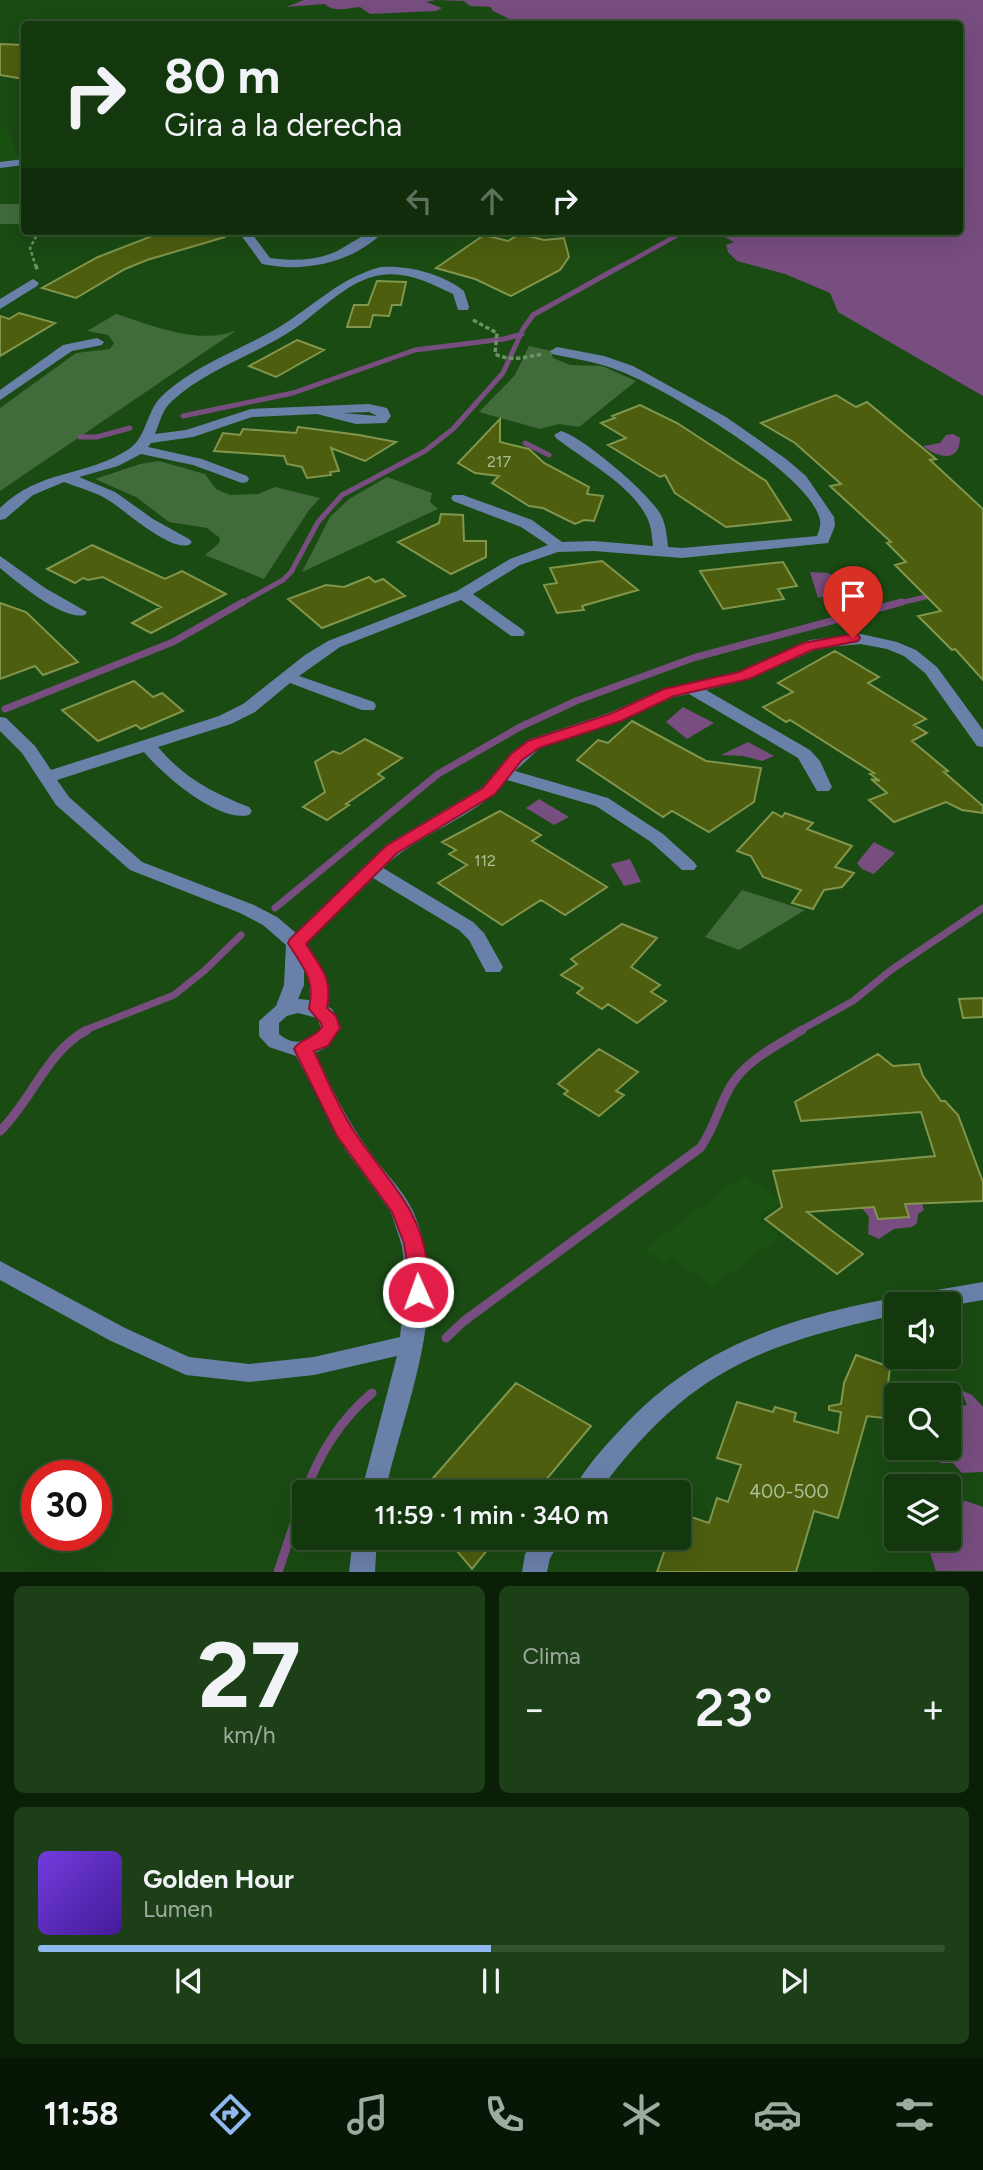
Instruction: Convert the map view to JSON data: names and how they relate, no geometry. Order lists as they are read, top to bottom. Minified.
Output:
{"house_numbers":["217","112","400-500"],"page":{"turn":["80 m","Gira a la derecha"],"limit":"30","trip":"11:59 · 1 min · 340 m","tile":[["27","km/h"],"Clima"],"heat":["−","23°","+"],"song":["Golden Hour","Lumen"],"tabs":"11:58"}}
